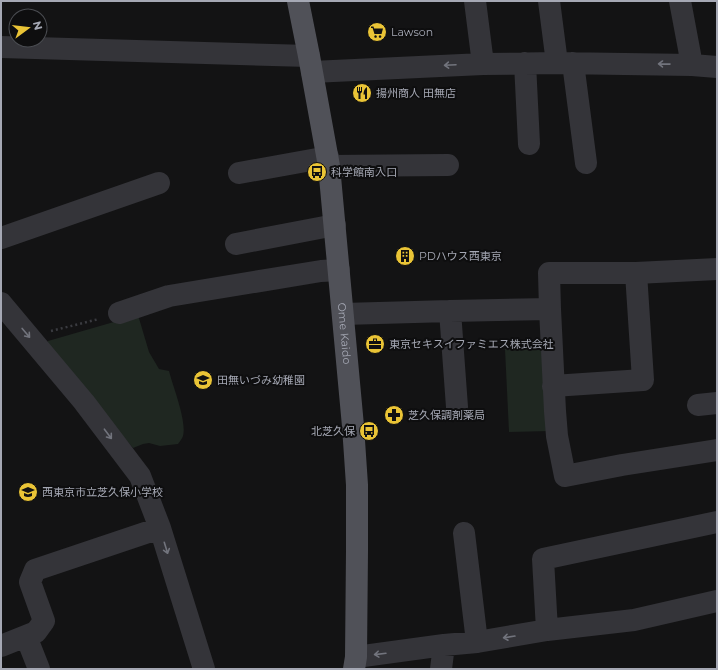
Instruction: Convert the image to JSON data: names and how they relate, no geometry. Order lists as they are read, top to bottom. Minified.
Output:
{"streets":{"main road":["Ome Kaido"]},"places":{"supermarket":["Lawson"],"restaurant":["揚州商人 田無店"],"bus stop":["科学館南入口","北芝久保"],"building":["PDハウス西東京"],"office":["東京セキスイファミエス株式会社"],"school or university":["田無いづみ幼稚園","西東京市立芝久保小学校"],"pharmacy":["芝久保調剤薬局"]},"north":"right"}
